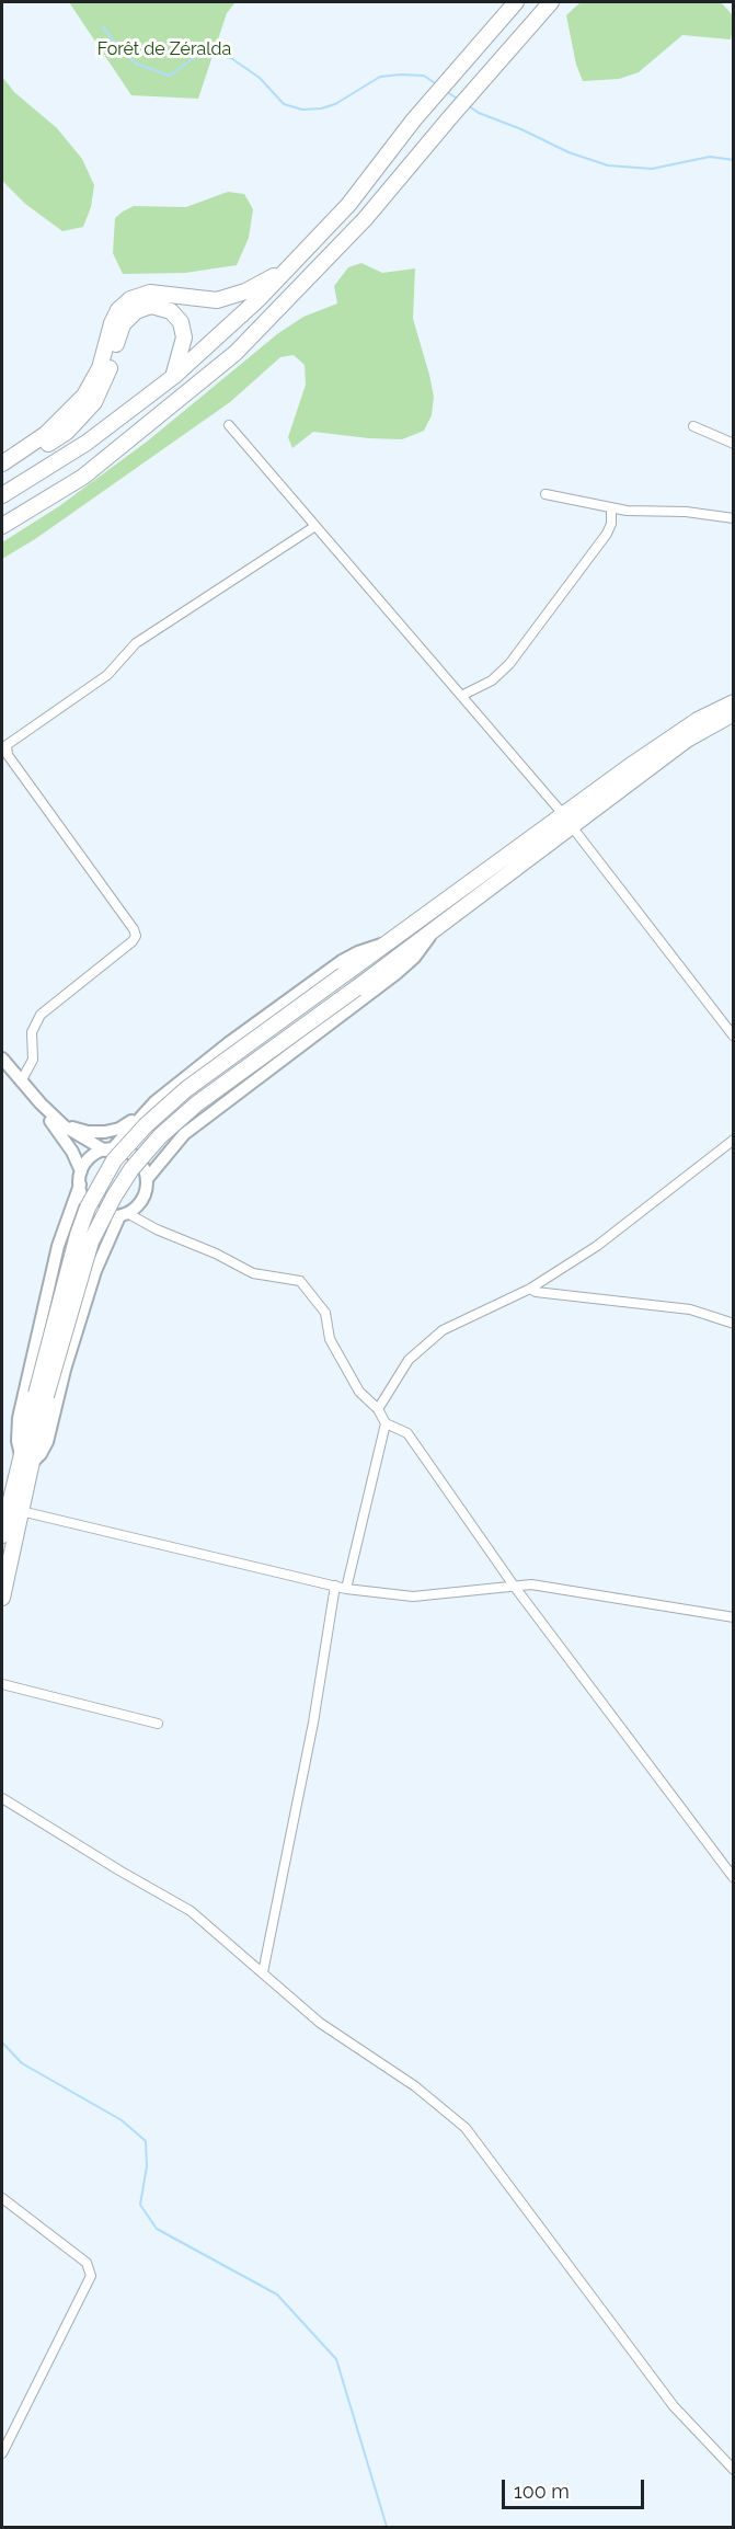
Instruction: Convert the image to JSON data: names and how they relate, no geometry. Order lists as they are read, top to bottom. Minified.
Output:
{"parks":["Forêt de Zéralda"],"scale_bar":"100 m"}
